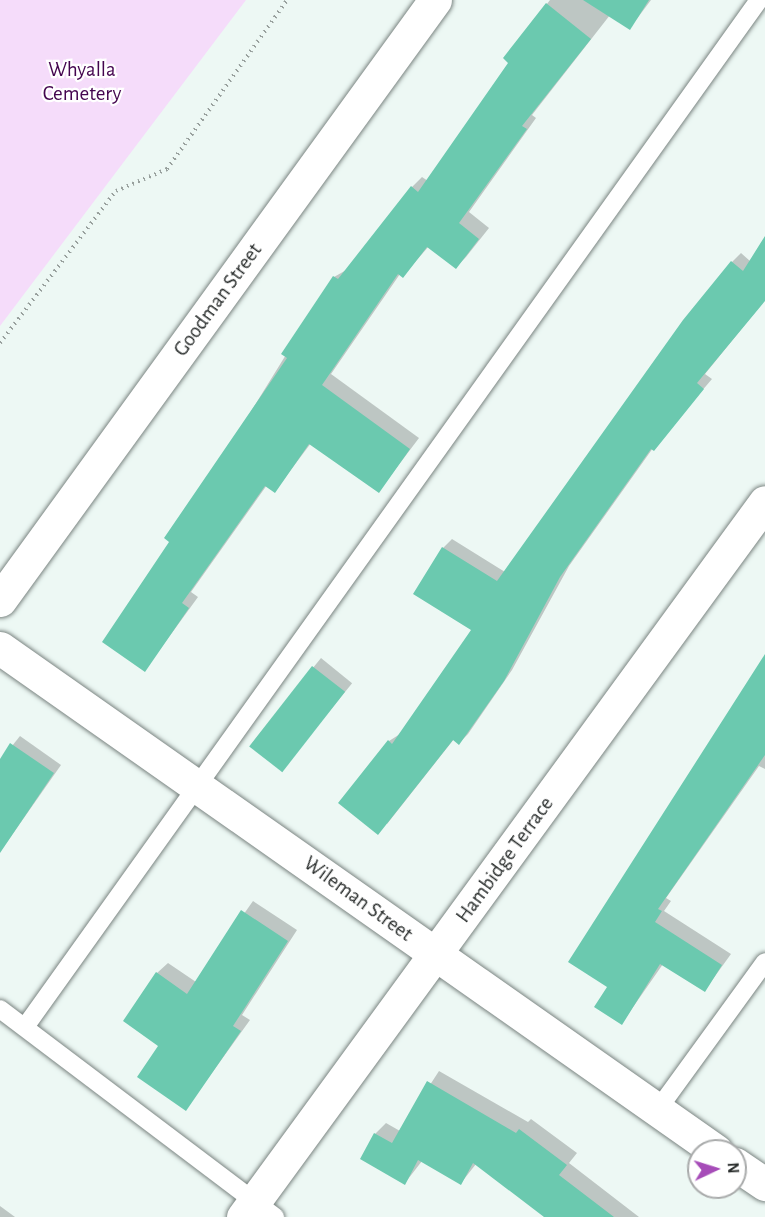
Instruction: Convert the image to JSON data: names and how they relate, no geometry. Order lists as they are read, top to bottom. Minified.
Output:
{"streets":{"street":["Goodman Street","Hambidge Terrace","Wileman Street"]},"crossings":[["Hambidge Terrace","Wileman Street"]],"parks":["Whyalla Cemetery"],"north":"right"}
